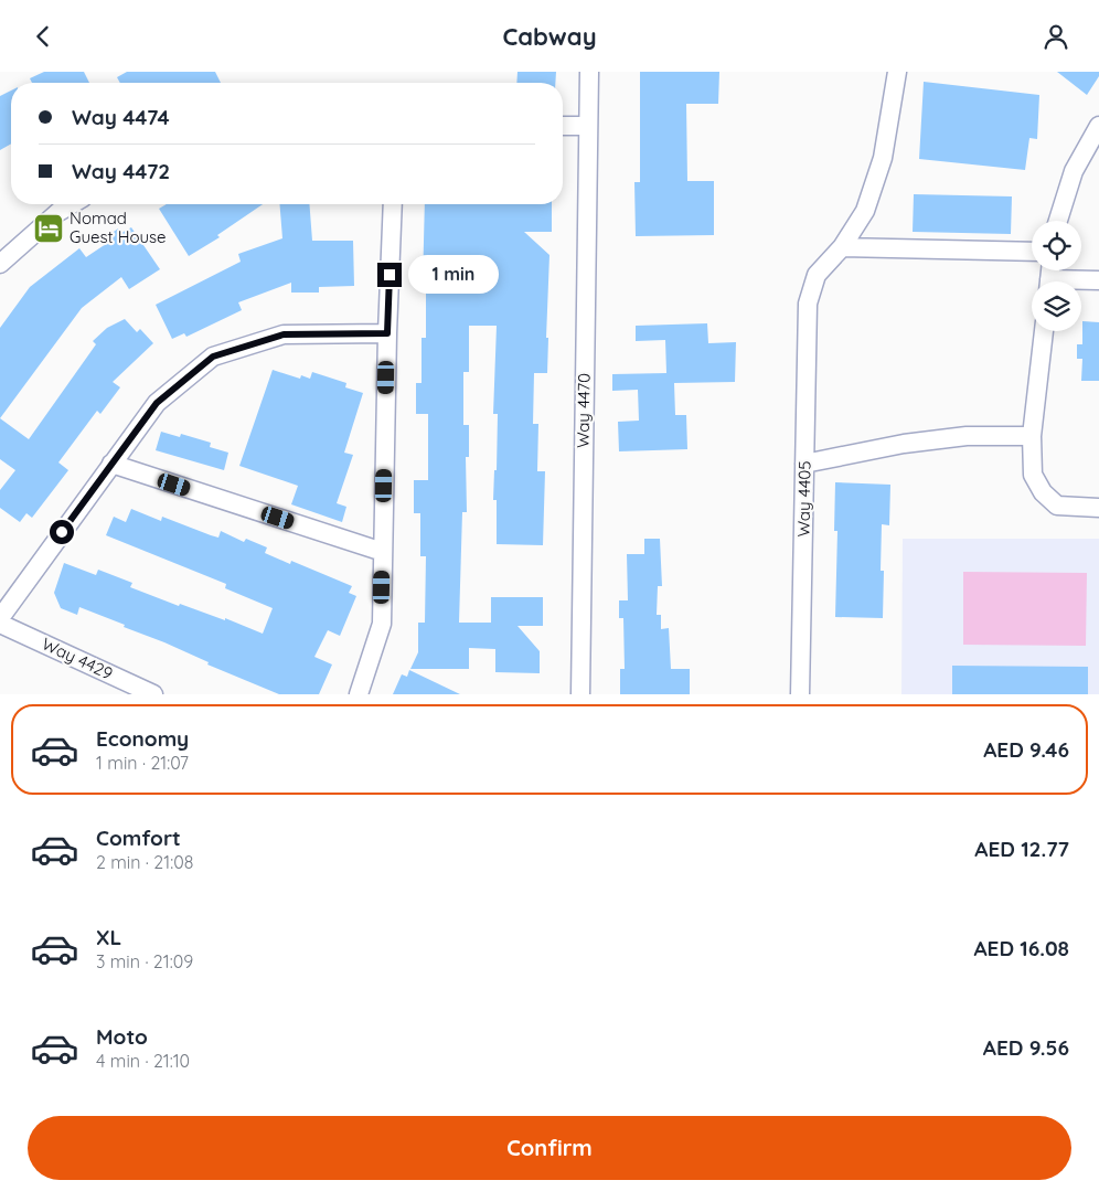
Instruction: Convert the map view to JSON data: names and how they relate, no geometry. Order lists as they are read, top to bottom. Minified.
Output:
{"streets":{"street":["Way 4470","Way 4405","Way 4429"]},"places":{"hotel":["Nomad Guest House"]},"page":{"header":"Cabway","banner":["Way 4474","Way 4472"],"bubble":"1 min","list":[{"name":"Economy","note":"1 min · 21:07","value":"AED 9.46"},{"name":"Comfort","note":"2 min · 21:08","value":"AED 12.77"},{"name":"XL","note":"3 min · 21:09","value":"AED 16.08"},{"name":"Moto","note":"4 min · 21:10","value":"AED 9.56"}],"buttons":"Confirm"}}
